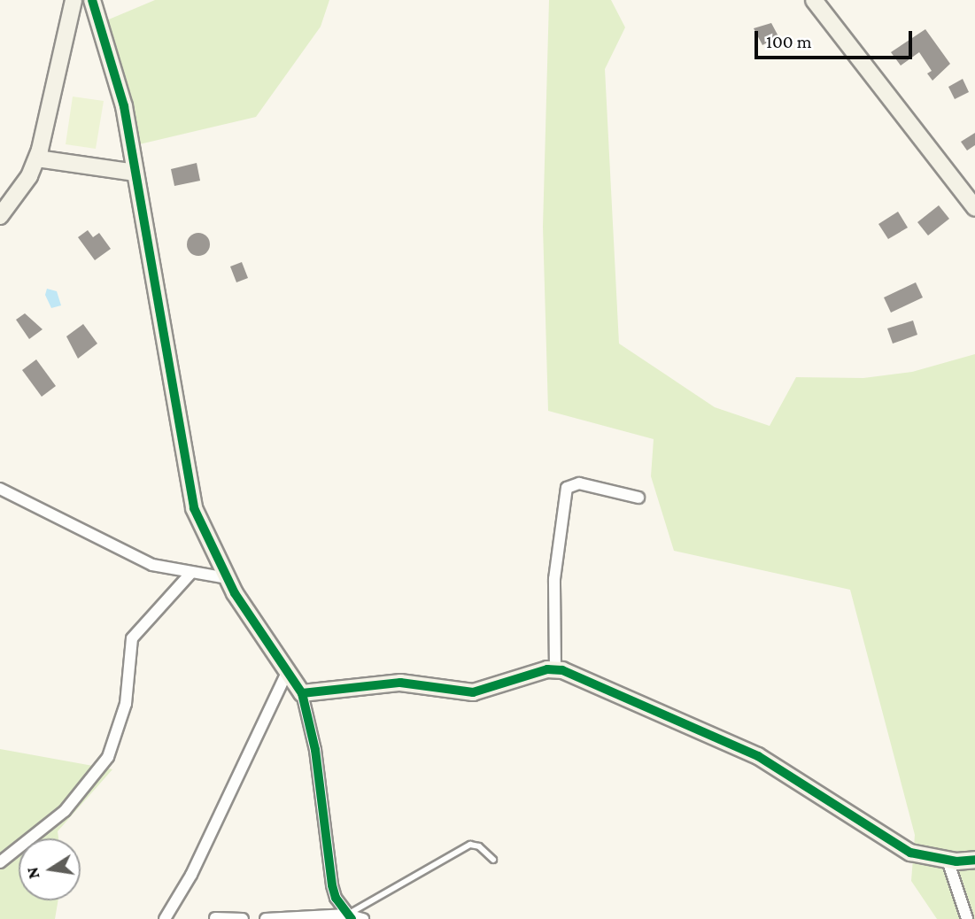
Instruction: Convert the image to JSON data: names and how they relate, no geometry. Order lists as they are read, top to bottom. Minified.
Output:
{"scale_bar":"100 m","north":"left"}
